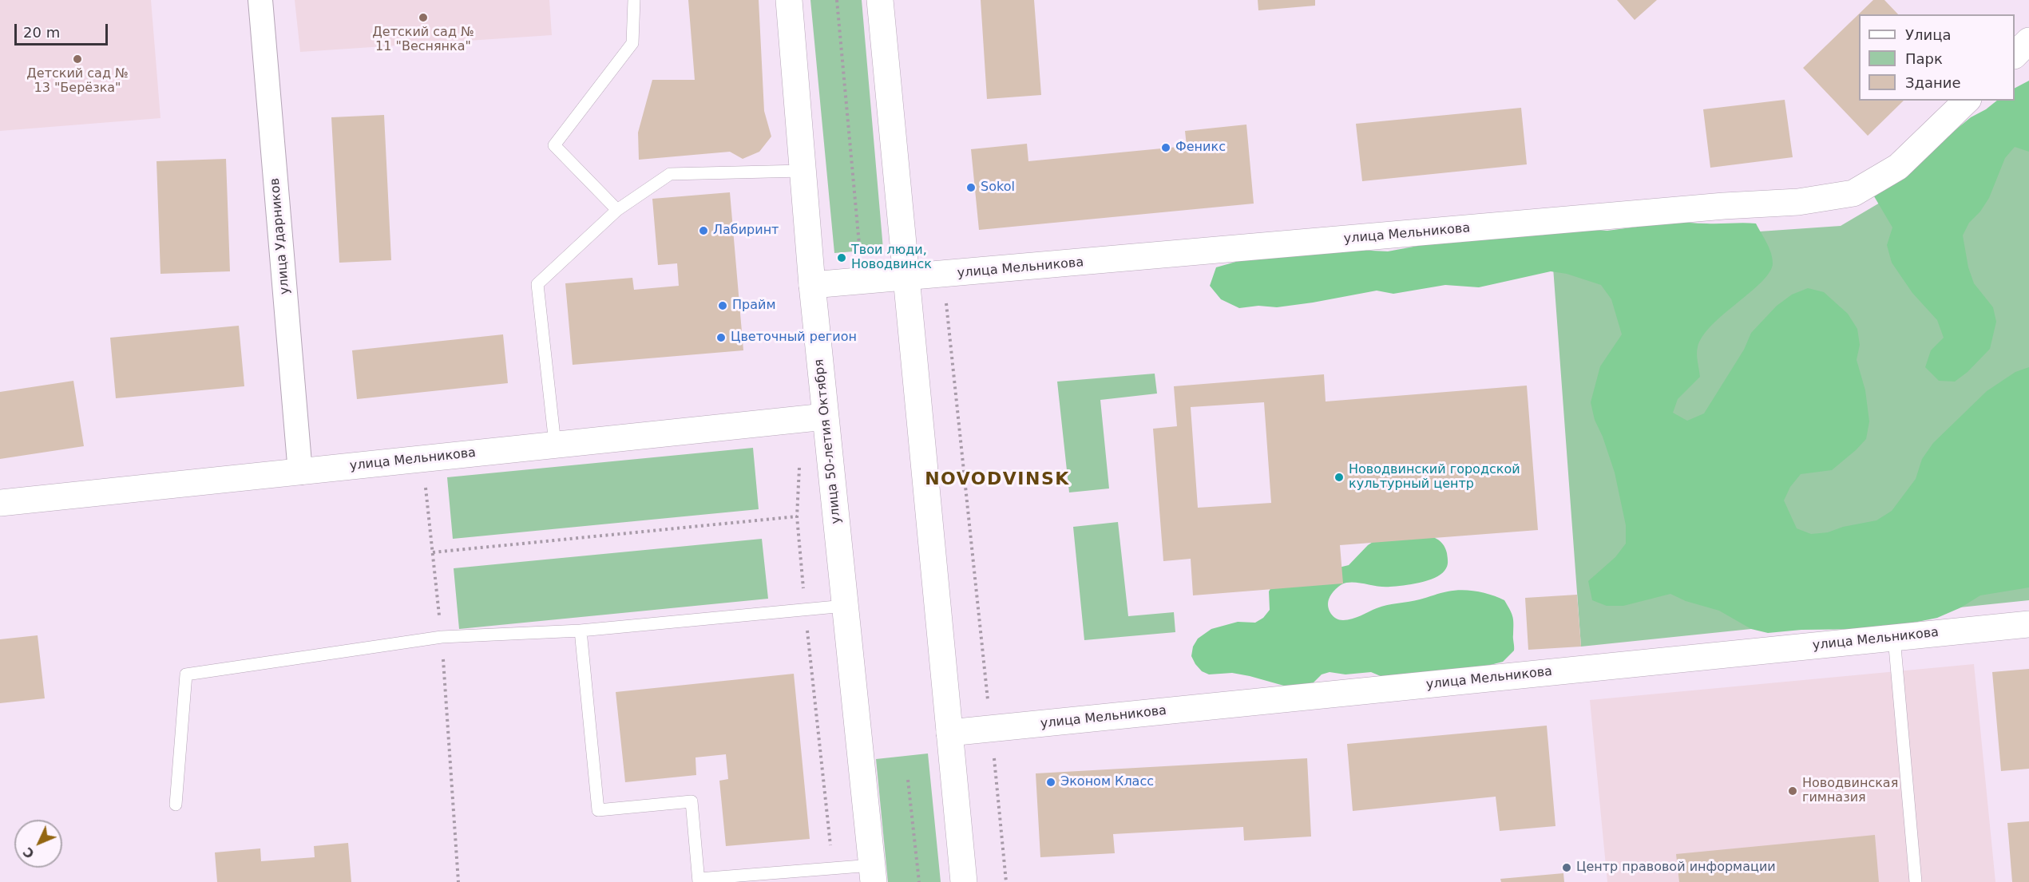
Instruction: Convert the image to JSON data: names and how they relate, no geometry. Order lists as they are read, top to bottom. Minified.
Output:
{"streets":{"street":["улица Мельникова","улица Ударников","улица 50-летия Октября"]},"crossings":[["улица Мельникова","улица Ударников"],["улица Мельникова","улица 50-летия Октября"]],"districts":["NOVODVINSK"],"places":["Детский сад № 11 \"Веснянка\"","Детский сад № 13 \"Берёзка\"","Феникс","Sokol","Лабиринт","Твои люди, Новодвинск","Прайм","Цветочный регион","Новодвинский городской культурный центр","Эконом Класс","Новодвинская гимназия","Центр правовой информации"],"legend":["Улица","Парк","Здание"],"scale_bar":"20 m","north":"bottom left"}
